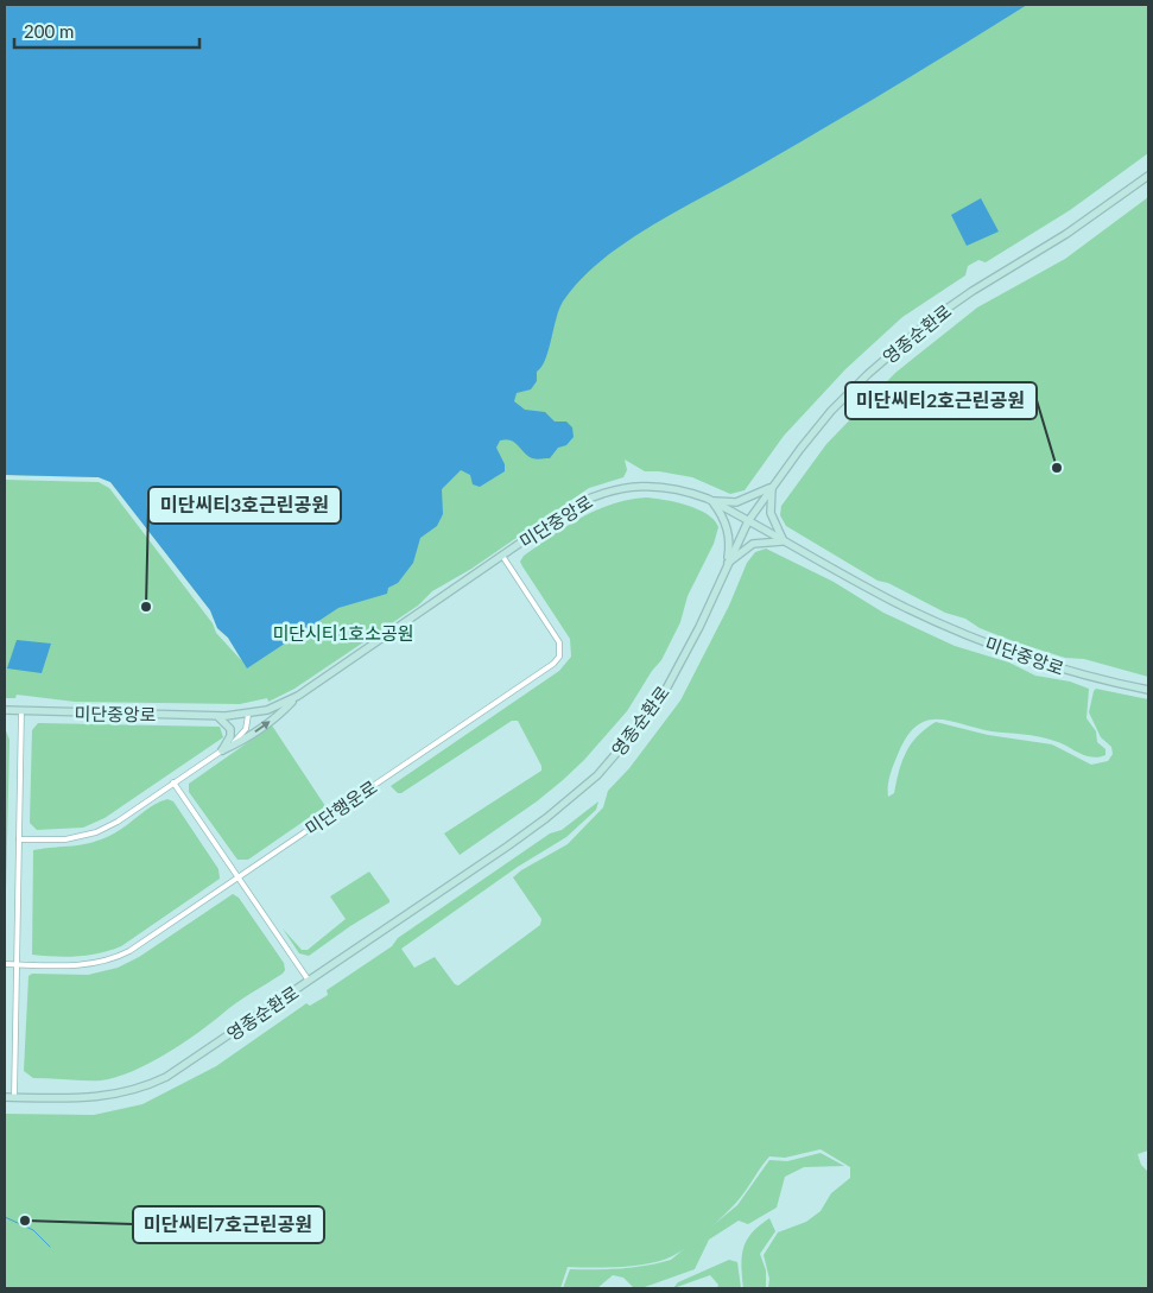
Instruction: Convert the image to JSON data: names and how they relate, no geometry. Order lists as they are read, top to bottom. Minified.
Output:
{"streets":{"street":["영종순환로","미단중앙로","미단행운로"]},"crossings":[["영종순환로","미단중앙로"],["미단중앙로","미단행운로"]],"parks":["미단시티1호소공원"],"places":["미단씨티2호근린공원","미단씨티3호근린공원","미단씨티7호근린공원"],"scale_bar":"200 m"}
